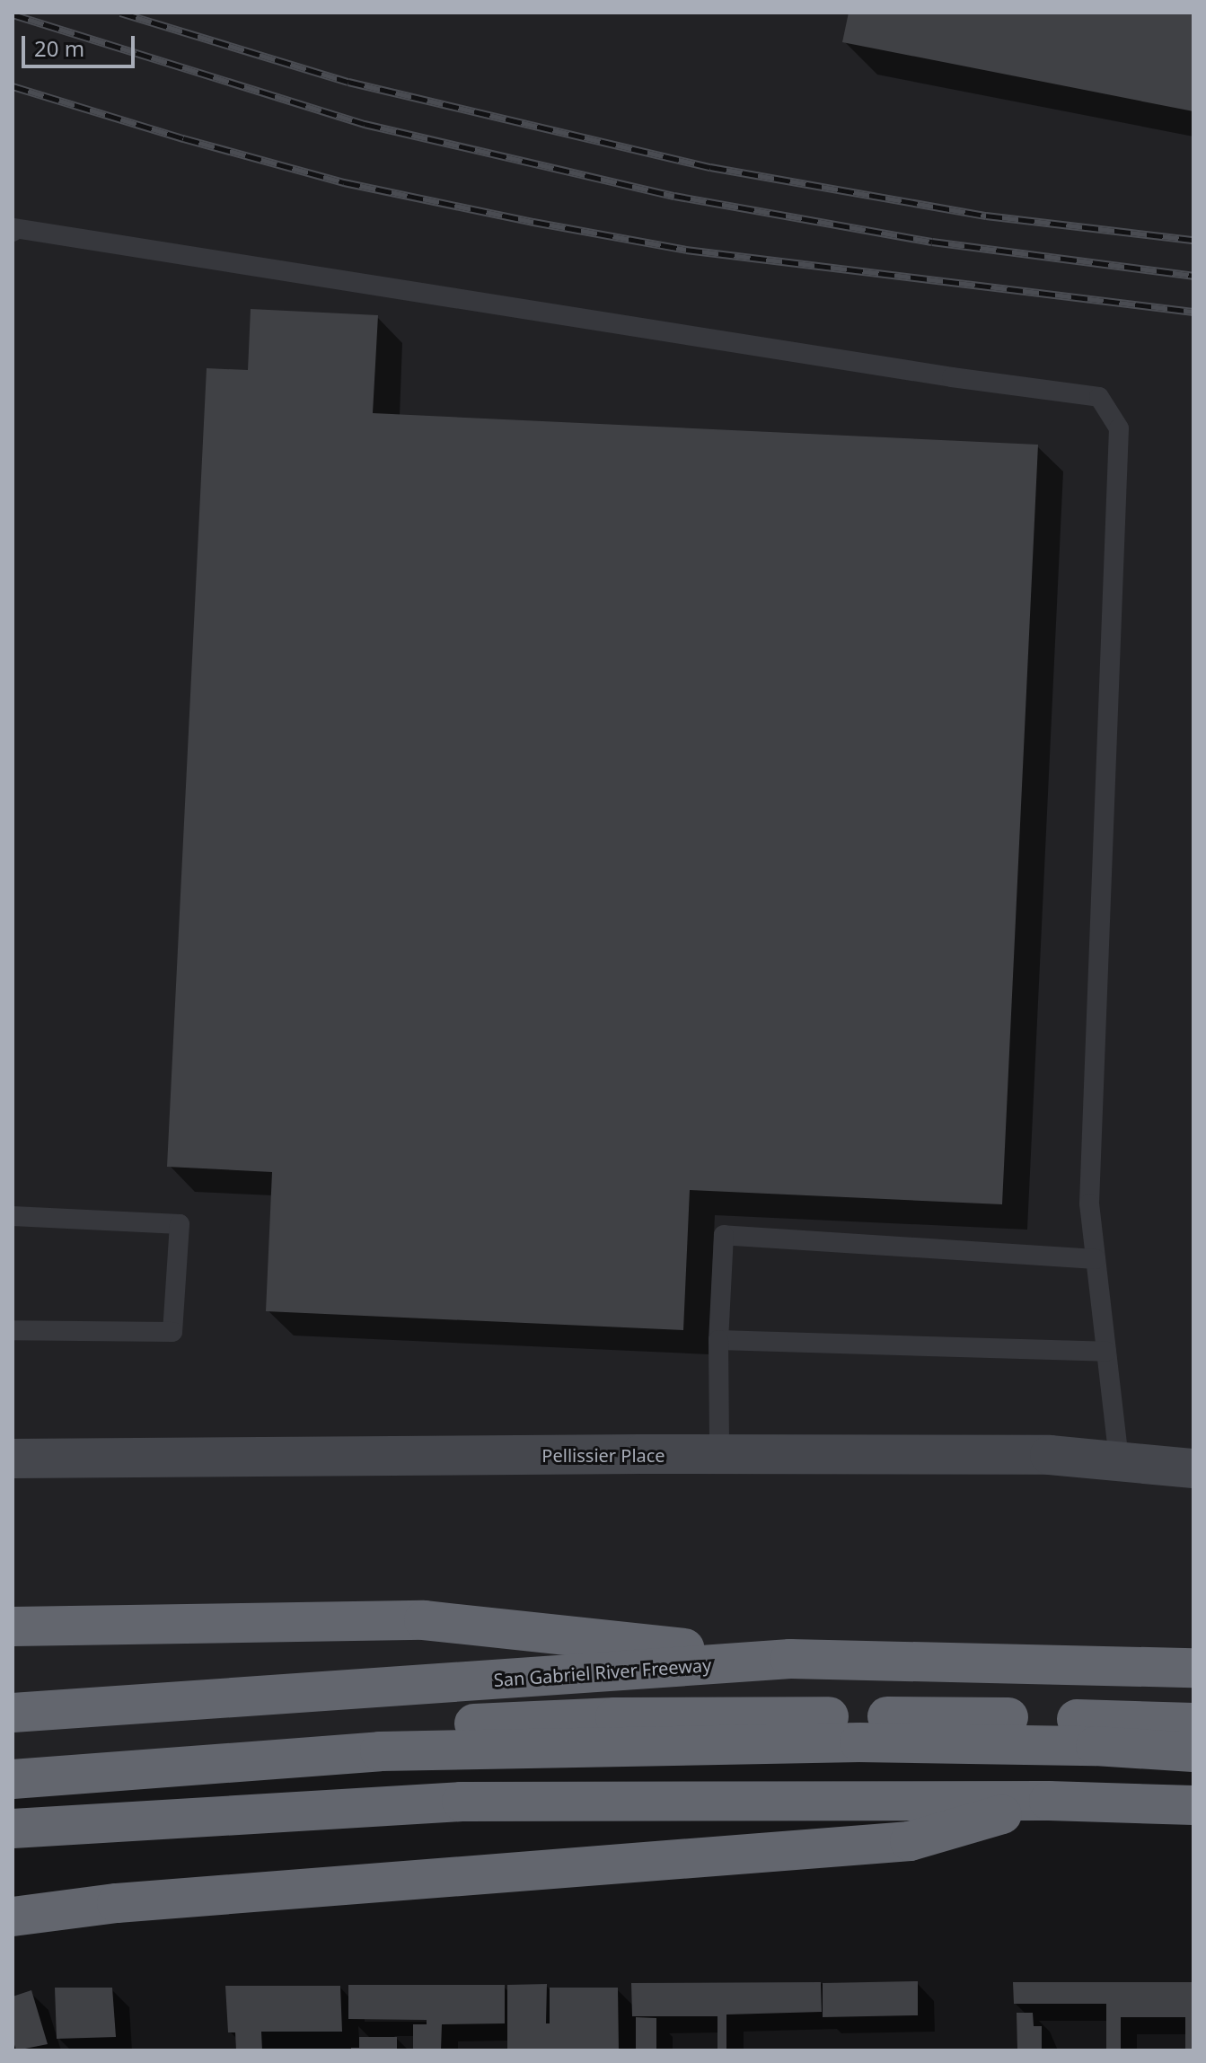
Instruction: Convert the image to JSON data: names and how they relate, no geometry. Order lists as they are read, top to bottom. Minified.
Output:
{"streets":{"highway":["San Gabriel River Freeway"],"main road":["Pellissier Place"]},"scale_bar":"20 m"}
